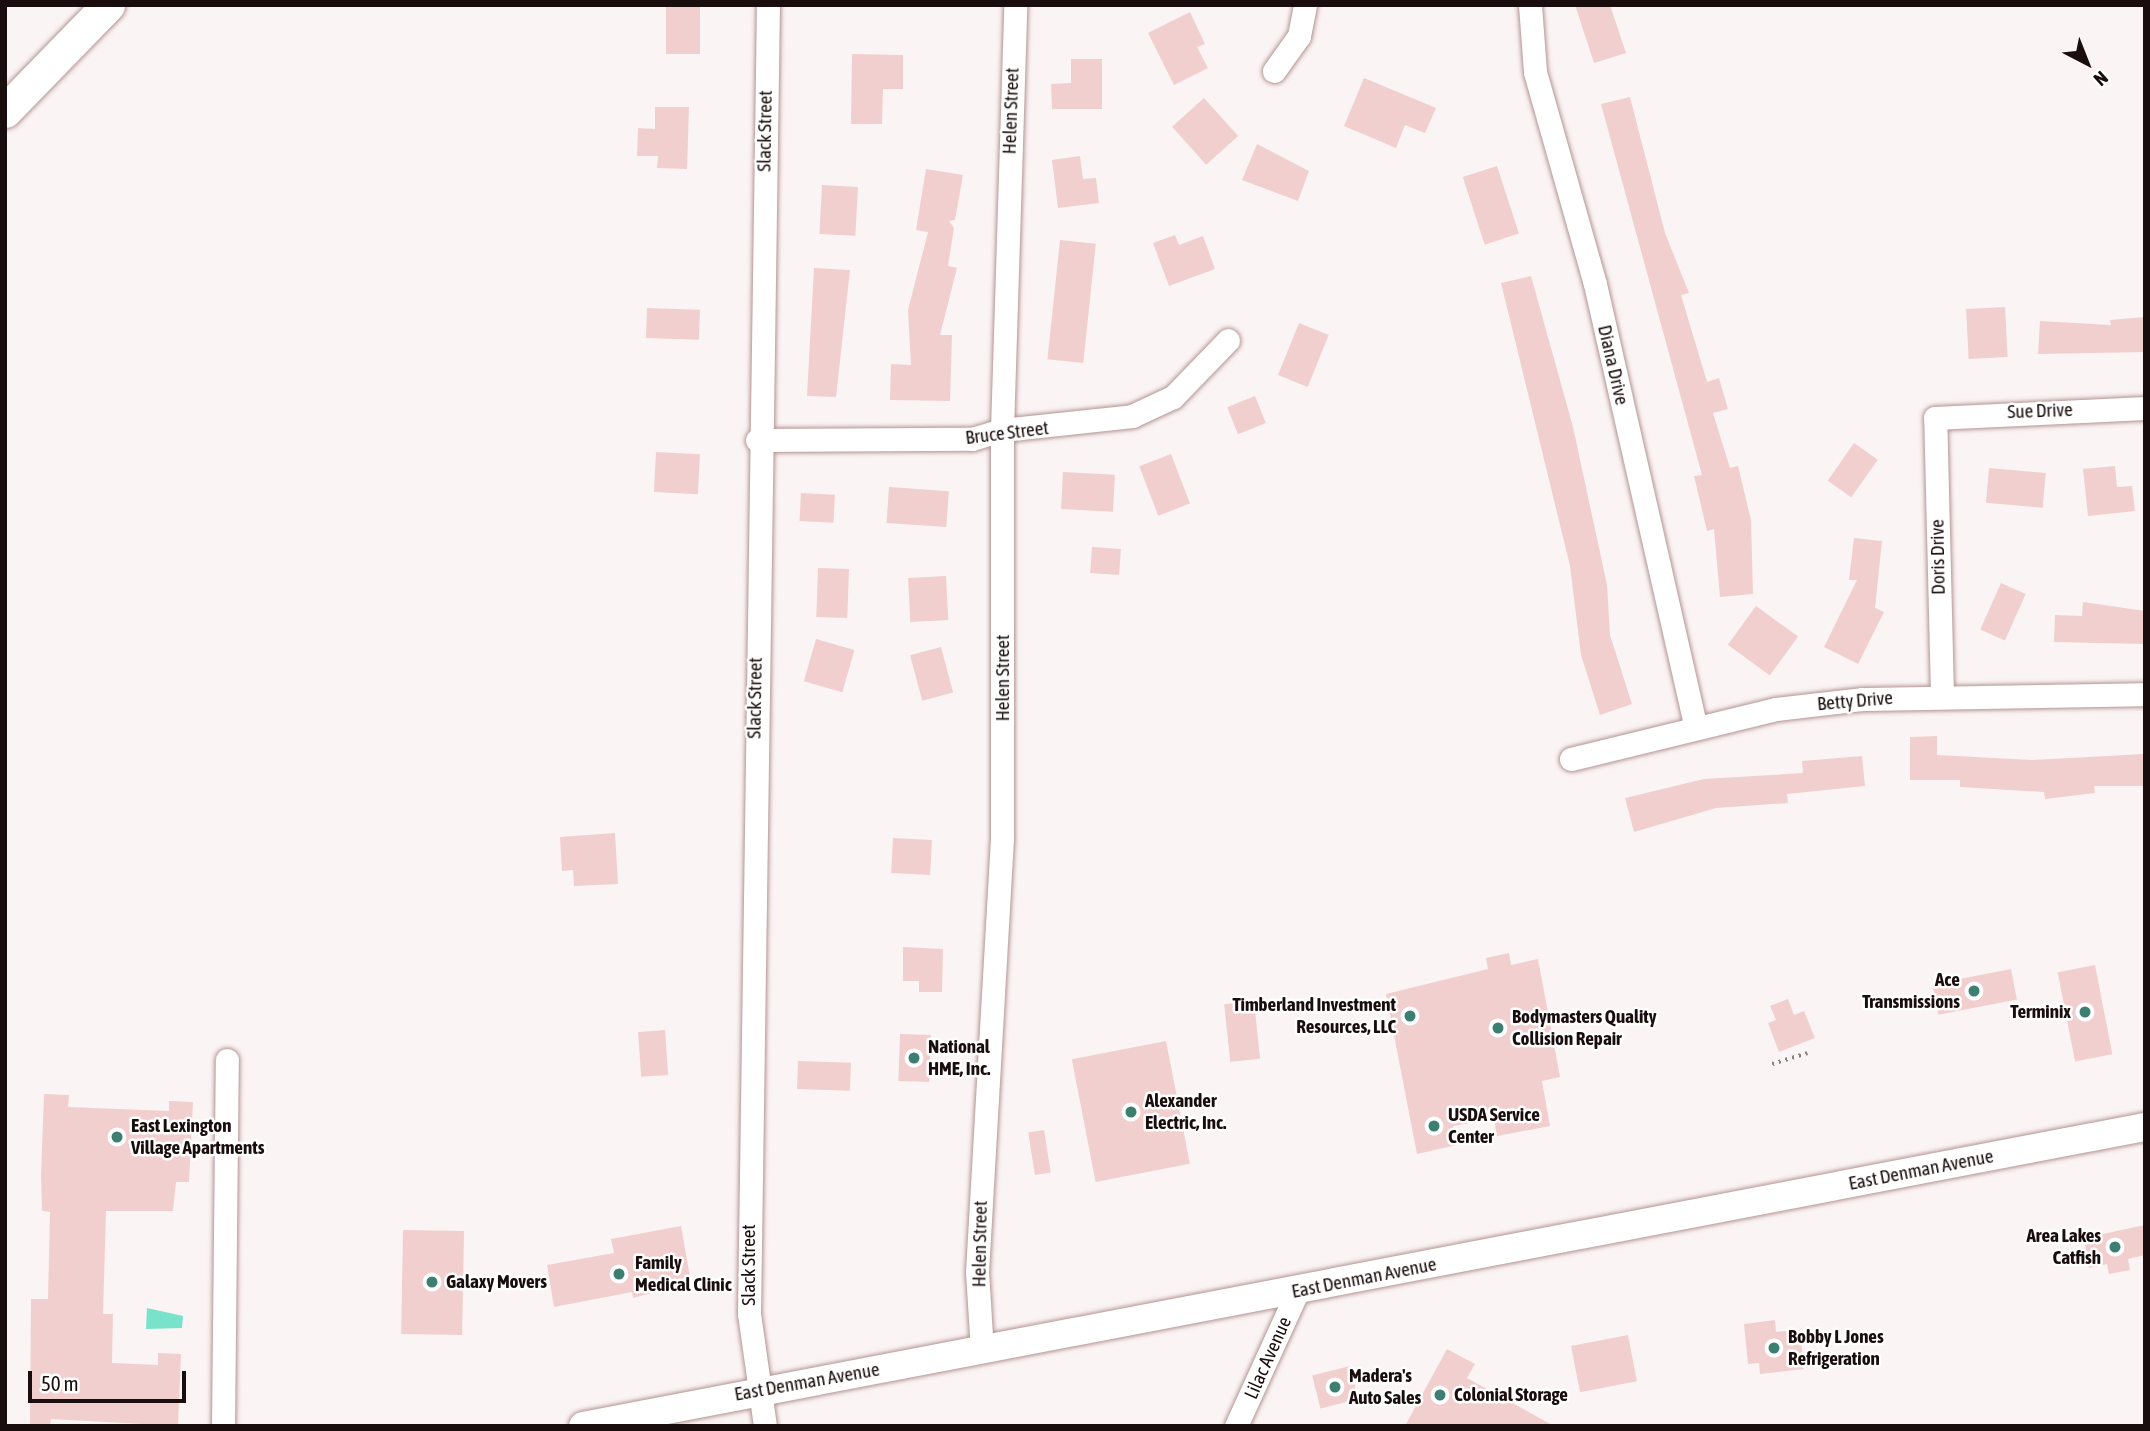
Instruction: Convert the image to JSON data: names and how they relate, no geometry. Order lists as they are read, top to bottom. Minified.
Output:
{"streets":{"main road":["East Denman Avenue"],"street":["Helen Street","Slack Street","Diana Drive","Sue Drive","Bruce Street","Doris Drive","Betty Drive","Lilac Avenue"]},"crossings":[["Helen Street","Bruce Street"],["Helen Street","East Denman Avenue"],["Slack Street","Bruce Street"],["Slack Street","East Denman Avenue"],["Diana Drive","Betty Drive"],["Sue Drive","Doris Drive"],["Doris Drive","Betty Drive"],["East Denman Avenue","Lilac Avenue"]],"places":["Ace Transmissions","Terminix","Timberland Investment Resources, LLC","Bodymasters Quality Collision Repair","National HME, Inc.","Alexander Electric, Inc.","USDA Service Center","East Lexington Village Apartments","Area Lakes Catfish","Family Medical Clinic","Galaxy Movers","Bobby L Jones Refrigeration","Madera's Auto Sales","Colonial Storage"],"scale_bar":"50 m","north":"bottom right"}
